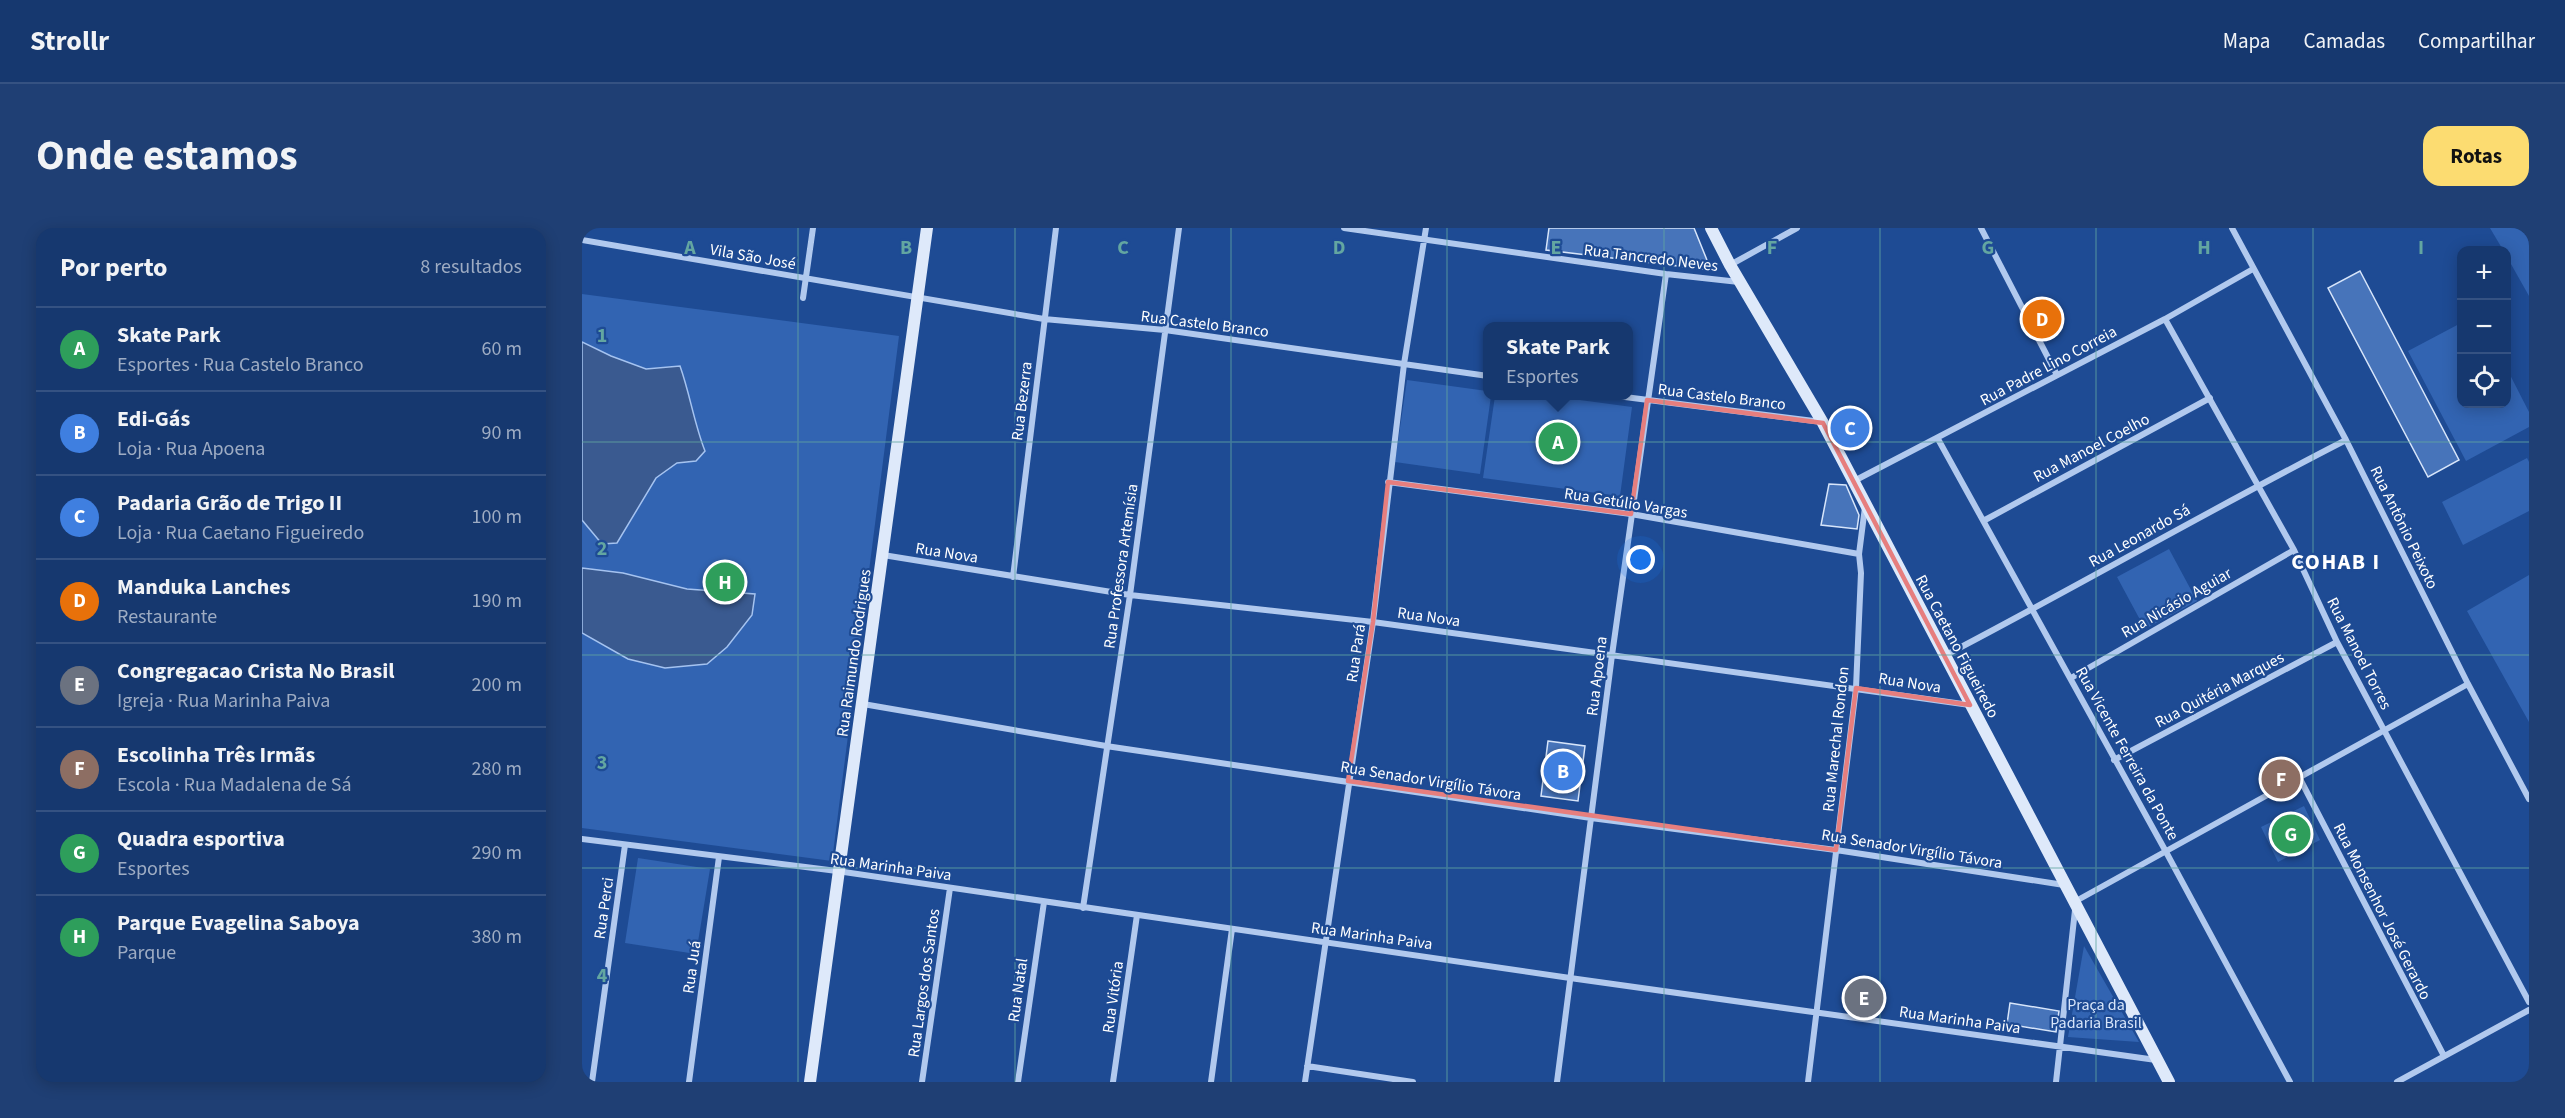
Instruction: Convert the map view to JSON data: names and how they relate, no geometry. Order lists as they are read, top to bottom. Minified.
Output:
{"streets":{"main road":["Rua Caetano Figueiredo","Rua Raimundo Rodrigues"],"street":["Vila São José","Rua Tancredo Neves","Rua Castelo Branco","Rua Padre Lino Correia","Rua Bezerra","Rua Manoel Coelho","Rua Getúlio Vargas","Rua Antônio Peixoto","Rua Leonardo Sá","Rua Nova","Rua Professora Artemísia","Rua Nicásio Aguiar","Rua Pará","Rua Manoel Torres","Rua Apoena","Rua Quitéria Marques","Rua Marechal Rondon","Rua Vicente Ferreira da Ponte","Rua Senador Virgílio Távora","Rua Marinha Paiva","Rua Perci","Rua Monsenhor José Gerardo","Rua Juá","Rua Largos dos Santos","Rua Natal","Rua Vitória"]},"crossings":[["Vila São José","Rua Castelo Branco"],["Vila São José","Rua Raimundo Rodrigues"],["Rua Tancredo Neves","Rua Caetano Figueiredo"],["Rua Tancredo Neves","Rua Pará"],["Rua Tancredo Neves","Rua Apoena"],["Rua Castelo Branco","Rua Bezerra"],["Rua Castelo Branco","Rua Professora Artemísia"],["Rua Castelo Branco","Rua Caetano Figueiredo"],["Rua Castelo Branco","Rua Raimundo Rodrigues"],["Rua Castelo Branco","Rua Pará"],["Rua Castelo Branco","Rua Apoena"],["Rua Padre Lino Correia","Rua Antônio Peixoto"],["Rua Padre Lino Correia","Rua Caetano Figueiredo"],["Rua Padre Lino Correia","Rua Manoel Torres"],["Rua Padre Lino Correia","Rua Vicente Ferreira da Ponte"],["Rua Bezerra","Rua Nova"],["Rua Manoel Coelho","Rua Manoel Torres"],["Rua Manoel Coelho","Rua Vicente Ferreira da Ponte"],["Rua Getúlio Vargas","Rua Pará"],["Rua Getúlio Vargas","Rua Apoena"],["Rua Getúlio Vargas","Rua Marechal Rondon"],["Rua Antônio Peixoto","Rua Leonardo Sá"],["Rua Leonardo Sá","Rua Caetano Figueiredo"],["Rua Leonardo Sá","Rua Manoel Torres"],["Rua Leonardo Sá","Rua Vicente Ferreira da Ponte"],["Rua Nova","Rua Professora Artemísia"],["Rua Nova","Rua Caetano Figueiredo"],["Rua Nova","Rua Raimundo Rodrigues"],["Rua Nova","Rua Pará"],["Rua Nova","Rua Apoena"],["Rua Nova","Rua Marechal Rondon"],["Rua Professora Artemísia","Rua Senador Virgílio Távora"],["Rua Professora Artemísia","Rua Marinha Paiva"],["Rua Nicásio Aguiar","Rua Manoel Torres"],["Rua Nicásio Aguiar","Rua Vicente Ferreira da Ponte"],["Rua Caetano Figueiredo","Rua Marechal Rondon"],["Rua Caetano Figueiredo","Rua Senador Virgílio Távora"],["Rua Caetano Figueiredo","Rua Marinha Paiva"],["Rua Raimundo Rodrigues","Rua Senador Virgílio Távora"],["Rua Raimundo Rodrigues","Rua Marinha Paiva"],["Rua Pará","Rua Senador Virgílio Távora"],["Rua Pará","Rua Marinha Paiva"],["Rua Manoel Torres","Rua Quitéria Marques"],["Rua Apoena","Rua Senador Virgílio Távora"],["Rua Apoena","Rua Marinha Paiva"],["Rua Quitéria Marques","Rua Vicente Ferreira da Ponte"],["Rua Marechal Rondon","Rua Senador Virgílio Távora"],["Rua Marechal Rondon","Rua Marinha Paiva"],["Rua Marinha Paiva","Rua Perci"],["Rua Marinha Paiva","Rua Juá"],["Rua Marinha Paiva","Rua Largos dos Santos"],["Rua Marinha Paiva","Rua Natal"],["Rua Marinha Paiva","Rua Vitória"]],"districts":["COHAB I"],"parks":["Praça da Padaria Brasil"],"page":{"header":"Strollr","nav":["Mapa","Camadas","Compartilhar"],"title":"Onde estamos","buttons":"Rotas","heading":["Por perto","8 resultados"],"map_buttons":["+","−"],"pins":["D","C","A","H","B","F","G","E"],"list":[{"mark":"A","name":"Skate Park","note":"Esportes · Rua Castelo Branco","value":"60 m"},{"mark":"B","name":"Edi-Gás","note":"Loja · Rua Apoena","value":"90 m"},{"mark":"C","name":"Padaria Grão de Trigo II","note":"Loja · Rua Caetano Figueiredo","value":"100 m"},{"mark":"D","name":"Manduka Lanches","note":"Restaurante","value":"190 m"},{"mark":"E","name":"Congregacao Crista No Brasil","note":"Igreja · Rua Marinha Paiva","value":"200 m"},{"mark":"F","name":"Escolinha Três Irmãs","note":"Escola · Rua Madalena de Sá","value":"280 m"},{"mark":"G","name":"Quadra esportiva","note":"Esportes","value":"290 m"},{"mark":"H","name":"Parque Evagelina Saboya","note":"Parque","value":"380 m"}],"popup":["Skate Park","Esportes"]},"grid":{"columns":["A","B","C","D","E","F","G","H","I"],"rows":["1","2","3","4"]}}
